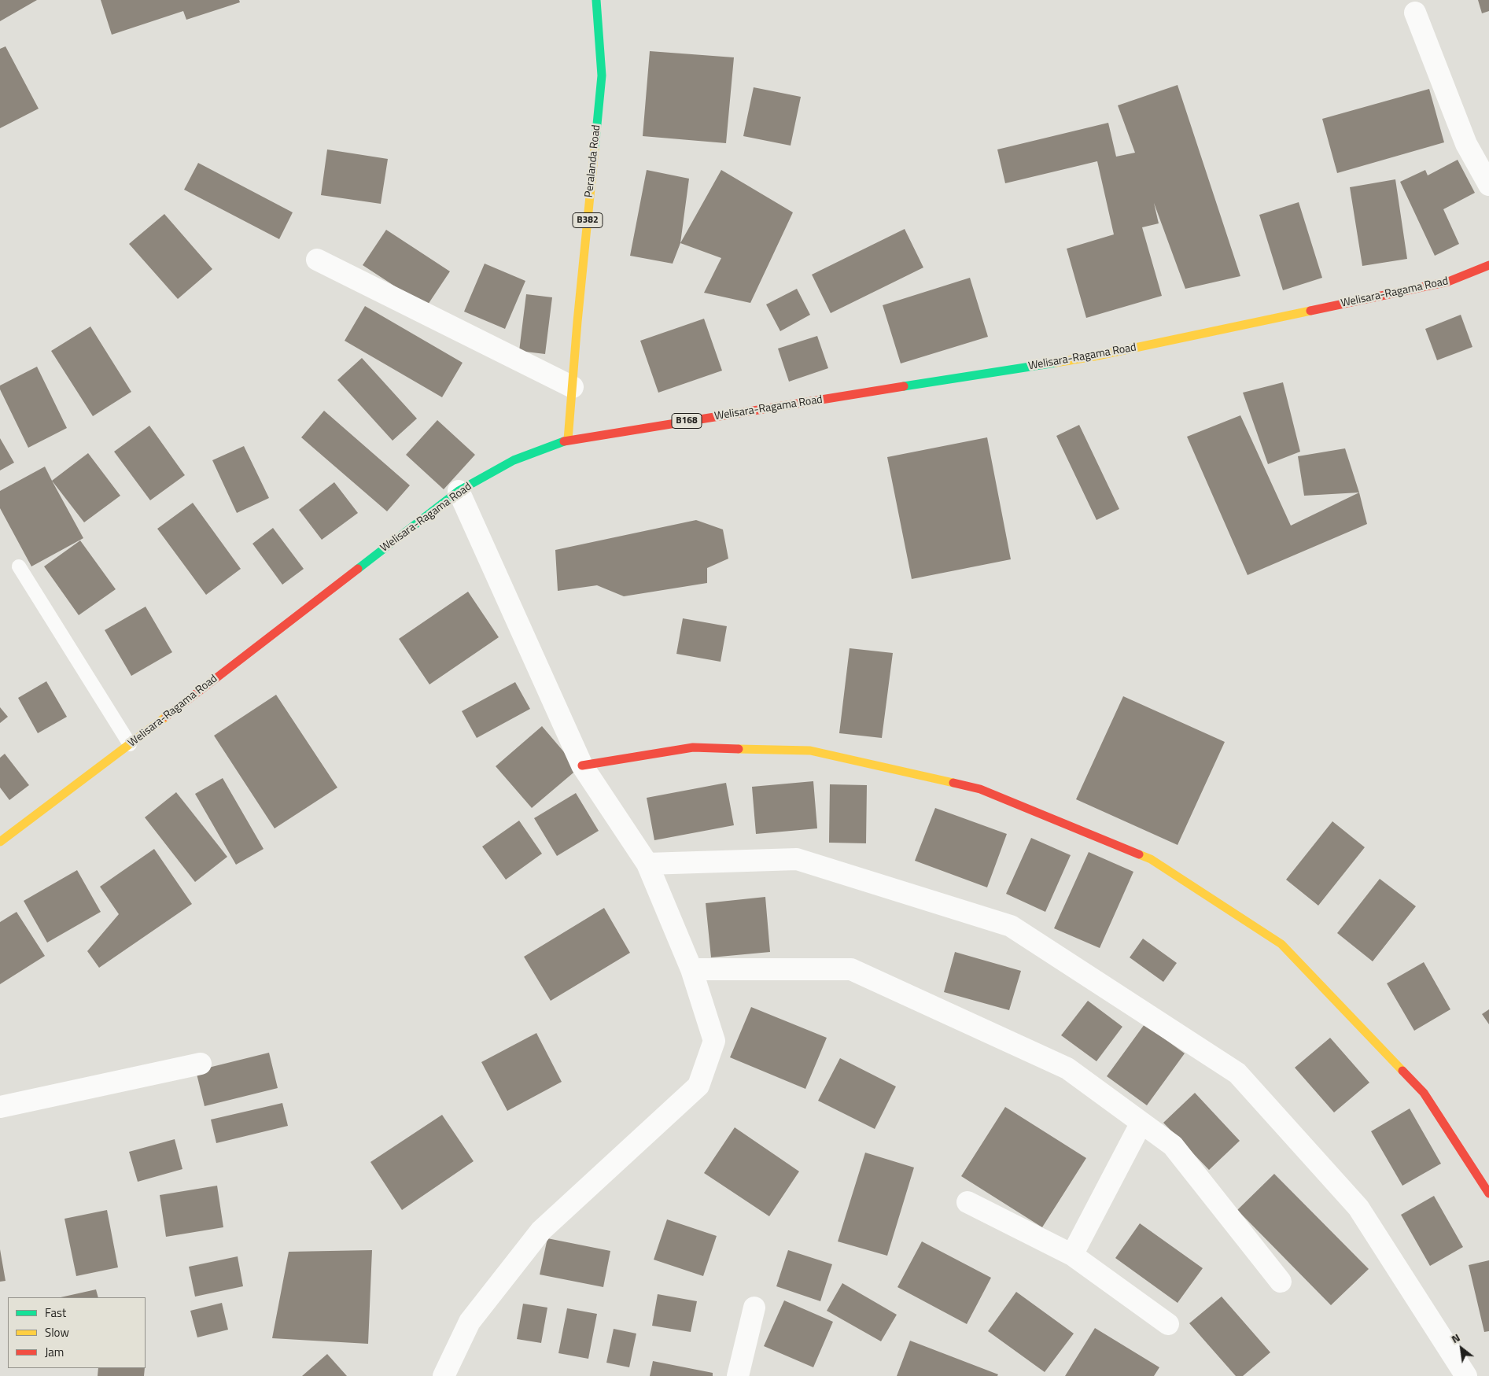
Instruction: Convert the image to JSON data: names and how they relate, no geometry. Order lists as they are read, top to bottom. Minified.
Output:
{"streets":{"main road":["Peralanda Road","B382","Welisara-Ragama Road","B168"]},"crossings":[["Peralanda Road","Welisara-Ragama Road"]],"legend":["Fast","Slow","Jam"],"north":"top left"}
